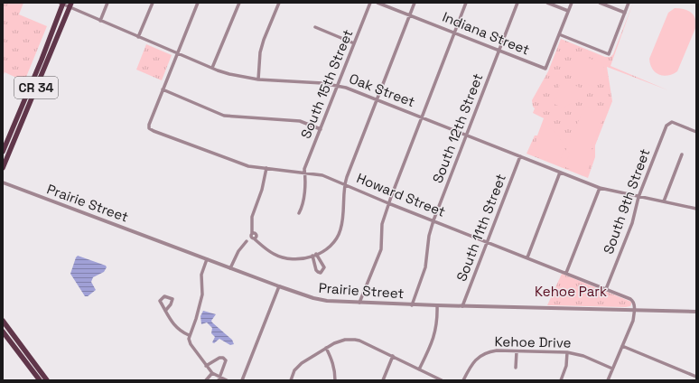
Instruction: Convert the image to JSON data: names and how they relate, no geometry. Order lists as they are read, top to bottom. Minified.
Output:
{"streets":{"main road":["CR 34"],"street":["Indiana Street","South 15th Street","Oak Street","South 12th Street","Howard Street","South 9th Street","Prairie Street","South 11th Street","Kehoe Drive"]},"crossings":[["Indiana Street","South 12th Street"],["South 15th Street","Oak Street"],["South 15th Street","Howard Street"],["CR 34","Oak Street"],["Oak Street","South 12th Street"],["Oak Street","South 9th Street"],["Oak Street","South 11th Street"],["South 12th Street","Howard Street"],["South 12th Street","Prairie Street"],["Howard Street","South 9th Street"],["Howard Street","Prairie Street"],["Howard Street","South 11th Street"],["Prairie Street","South 11th Street"]],"parks":["Kehoe Park"]}
